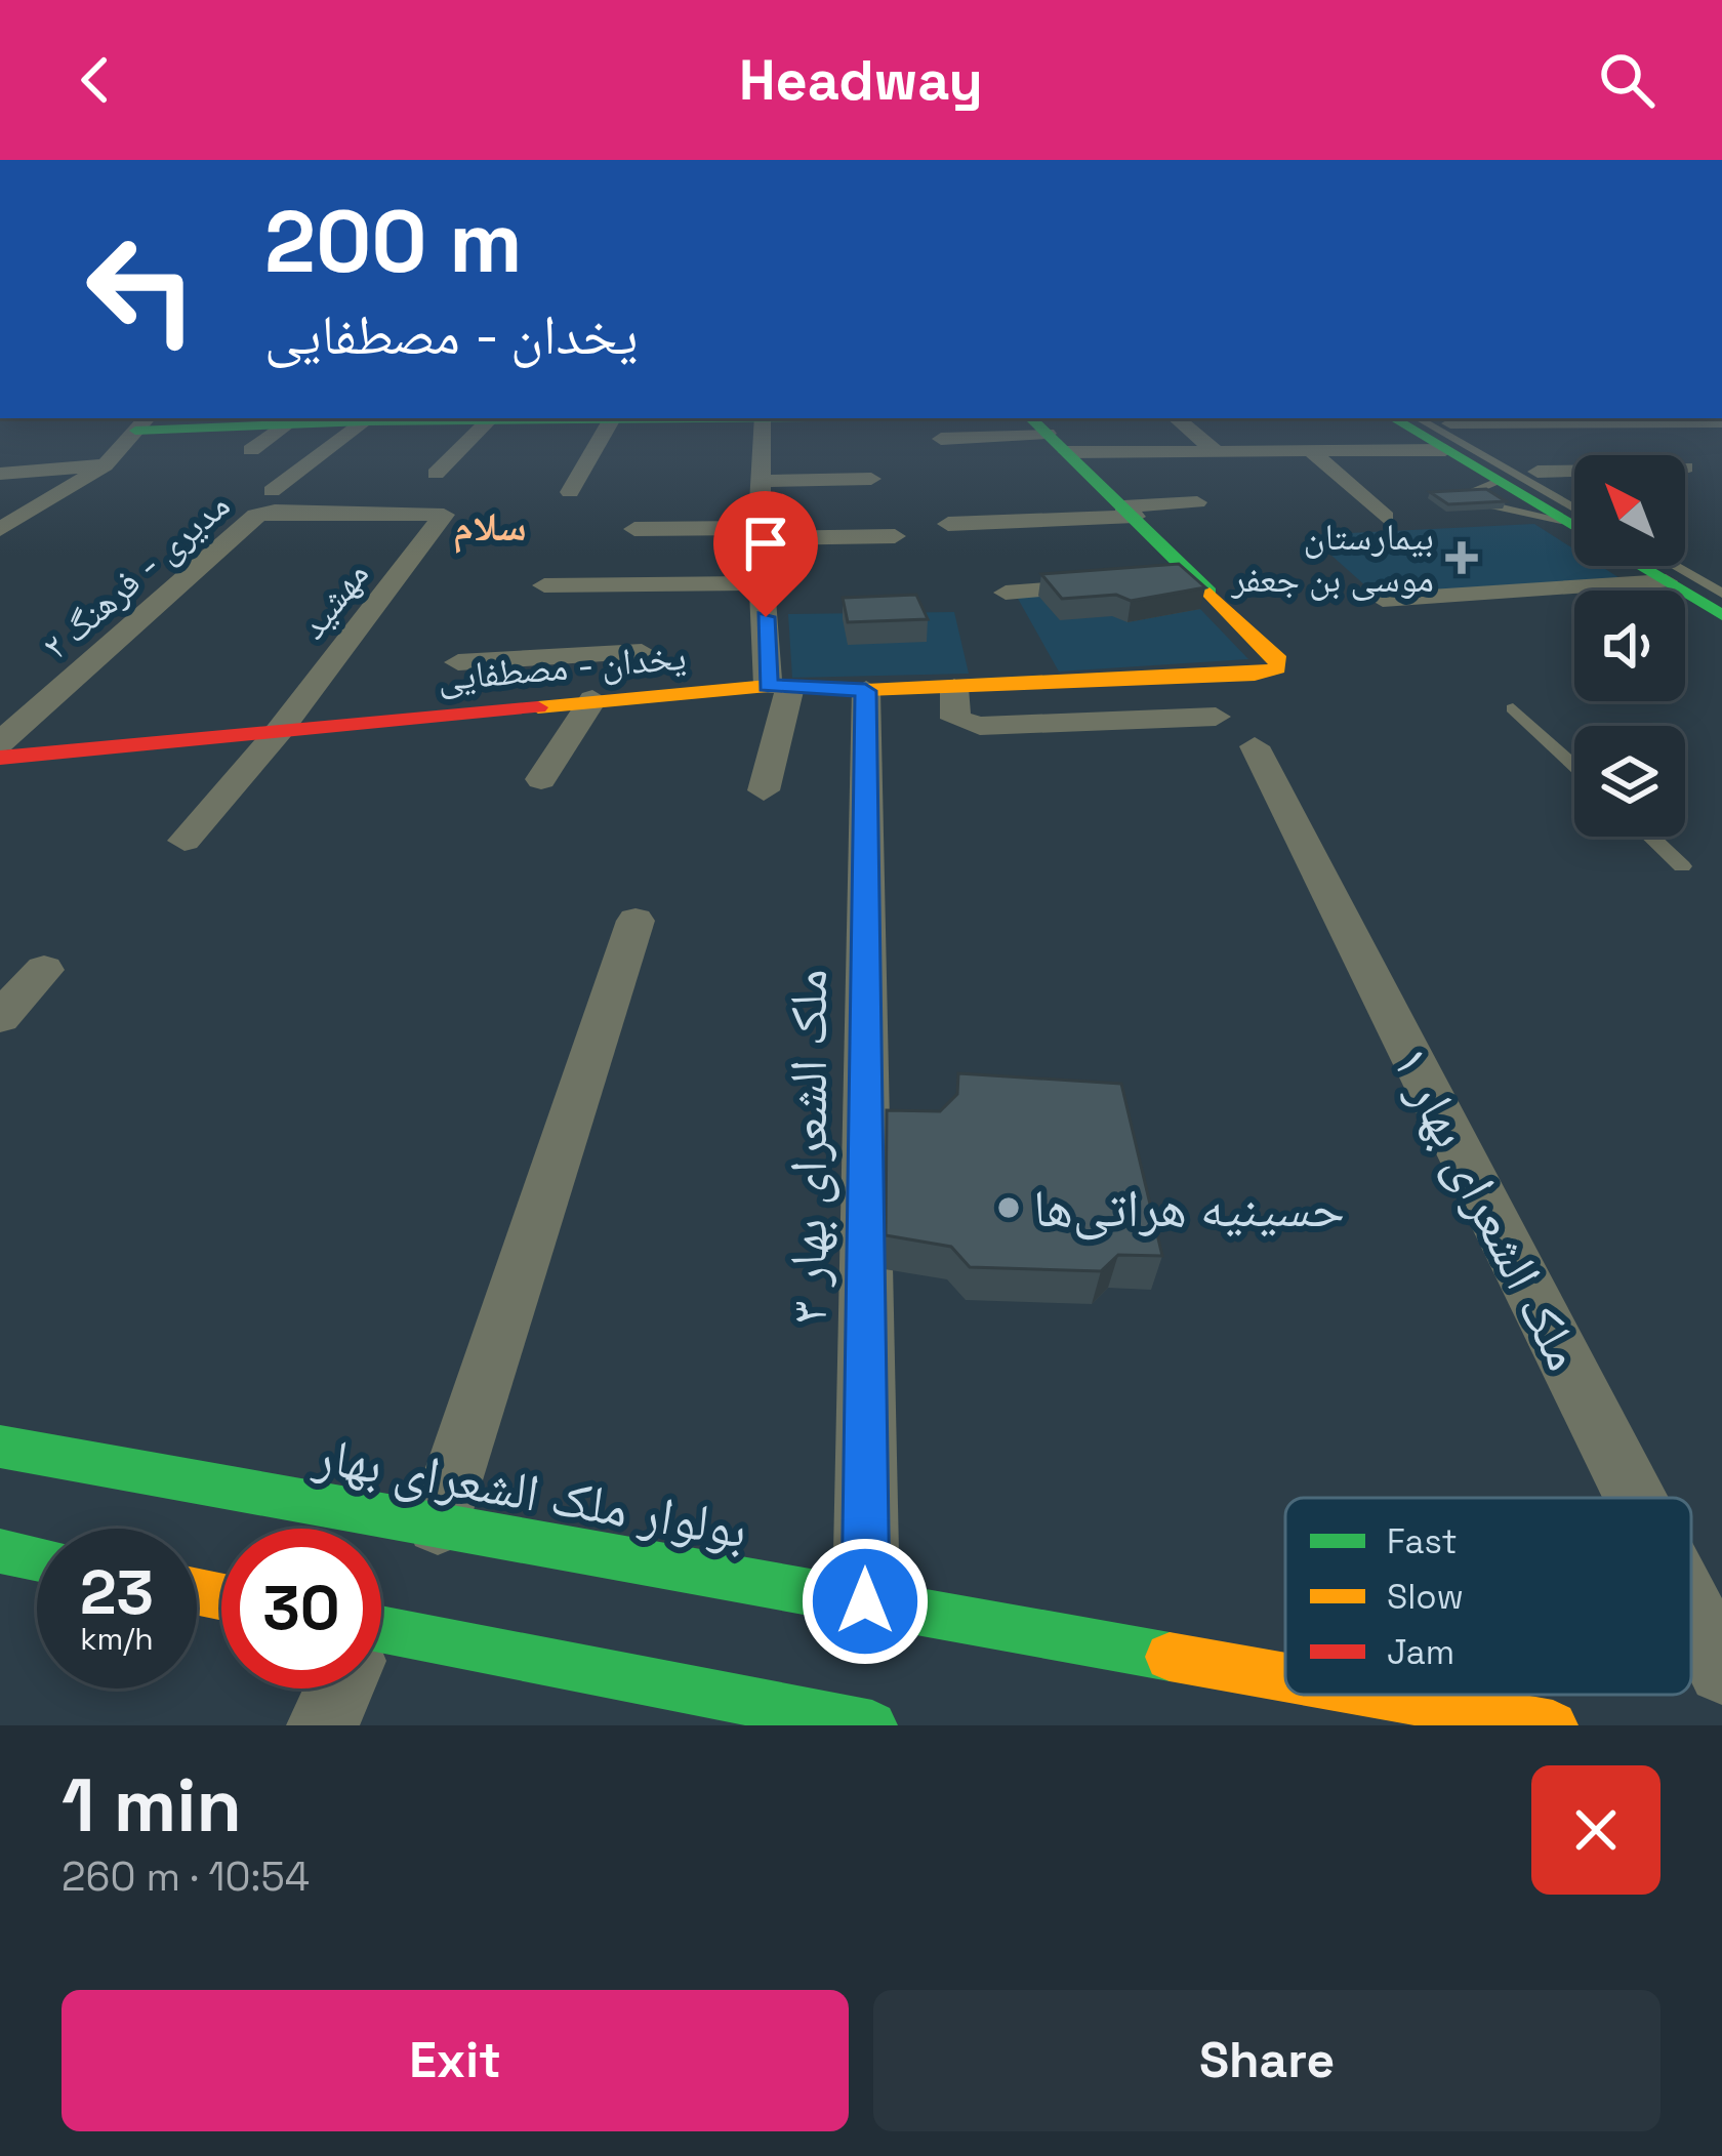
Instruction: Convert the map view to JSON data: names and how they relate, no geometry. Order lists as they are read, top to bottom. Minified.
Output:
{"streets":{"street":["مدیری - فرهنگ ۲","مهشید","یخدان - مصطفایی","ملک الشعرای بهار ۳","ملک الشعرای بهار ۱","بولوار ملک الشعرای بهار"]},"crossings":[["مدیری - فرهنگ ۲","مهشید"],["مهشید","یخدان - مصطفایی"],["یخدان - مصطفایی","ملک الشعرای بهار ۳"],["یخدان - مصطفایی","ملک الشعرای بهار ۱"],["ملک الشعرای بهار ۳","بولوار ملک الشعرای بهار"]],"districts":["سلام"],"places":{"health":["بیمارستان موسی بن جعفر"],"other":["حسینیه هراتی‌ها"]},"legend":["Fast","Slow","Jam"],"north":"top left","page":{"header":"Headway","turn":["200 m","یخدان - مصطفایی"],"speed":"23 km/h","limit":"30","heading":["1 min","260 m · 10:54"],"buttons":["Exit","Share"]}}
